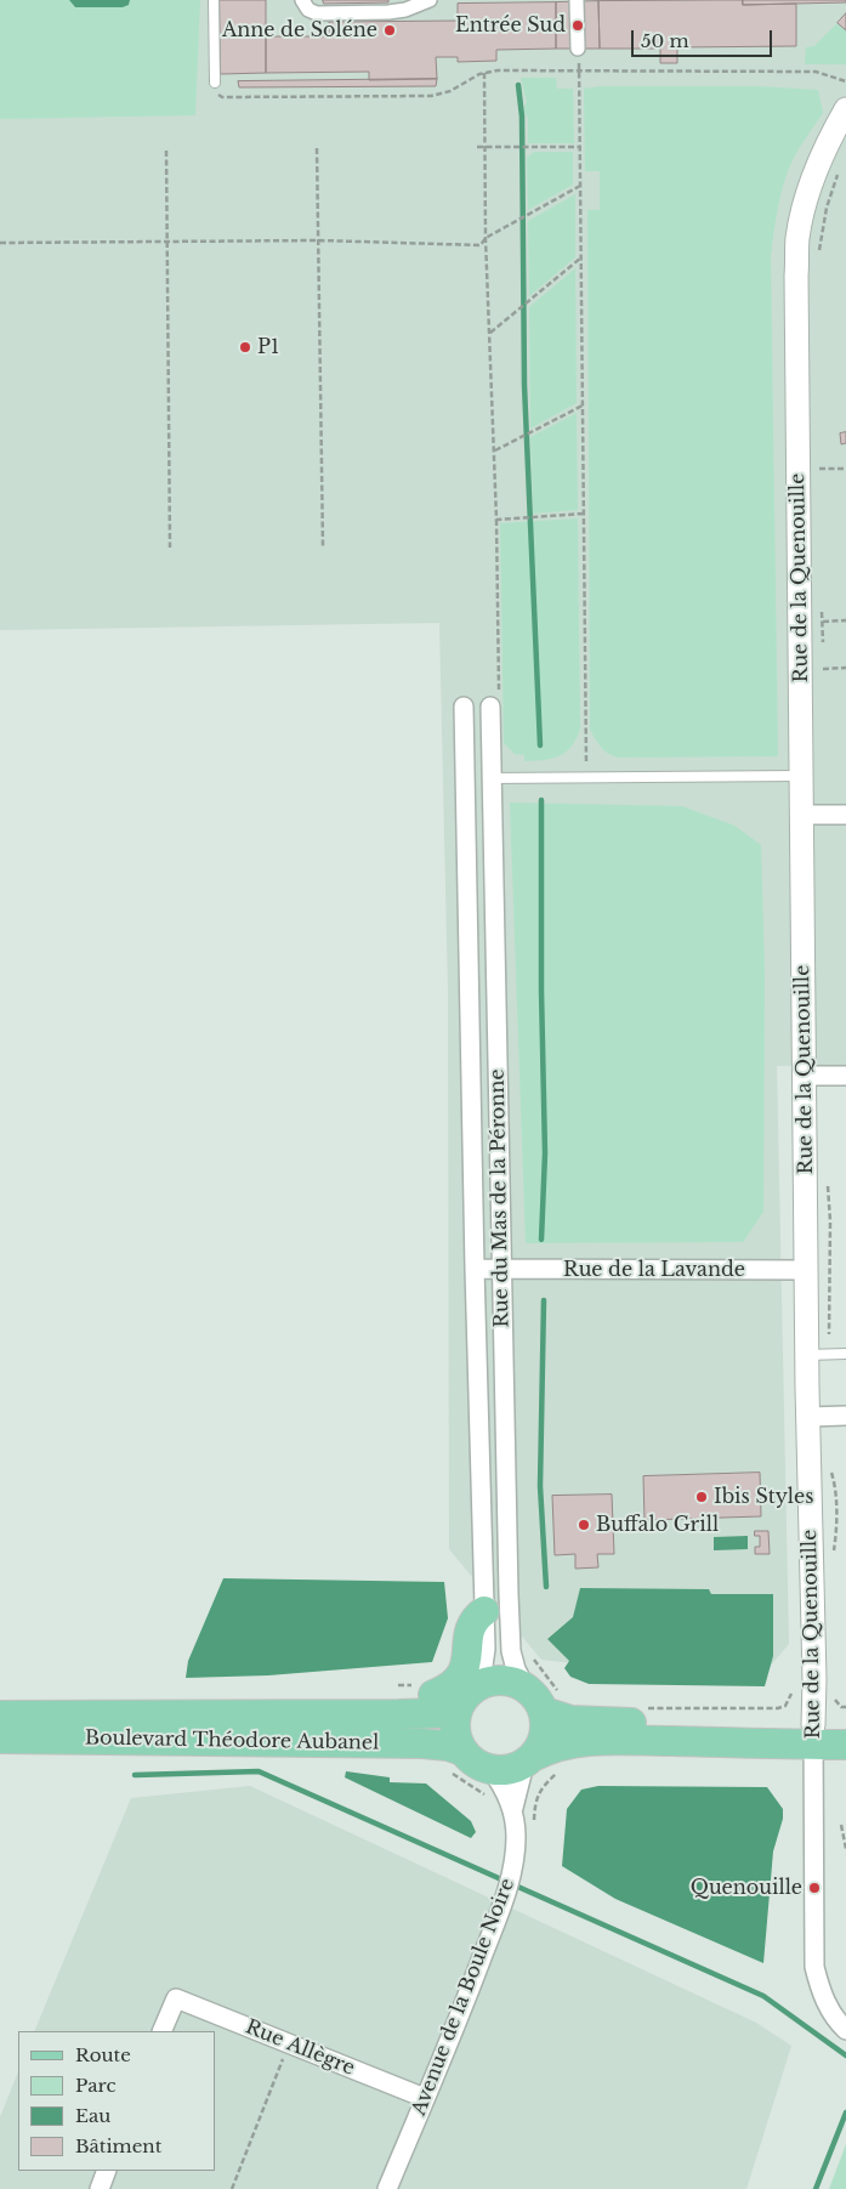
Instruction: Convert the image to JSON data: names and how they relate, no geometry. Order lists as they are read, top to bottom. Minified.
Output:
{"streets":{"main road":["Boulevard Théodore Aubanel"],"street":["Rue de la Quenouille","Rue du Mas de la Péronne","Rue de la Lavande","Avenue de la Boule Noire","Rue Allègre"]},"crossings":[["Rue de la Quenouille","Rue de la Lavande"],["Rue du Mas de la Péronne","Rue de la Lavande"],["Rue du Mas de la Péronne","Boulevard Théodore Aubanel"],["Rue du Mas de la Péronne","Avenue de la Boule Noire"],["Boulevard Théodore Aubanel","Avenue de la Boule Noire"],["Avenue de la Boule Noire","Rue Allègre"]],"places":["Entrée Sud","Anne de Soléne","P1","Ibis Styles","Buffalo Grill","Quenouille"],"legend":["Route","Parc","Eau","Bâtiment"],"scale_bar":"50 m"}
